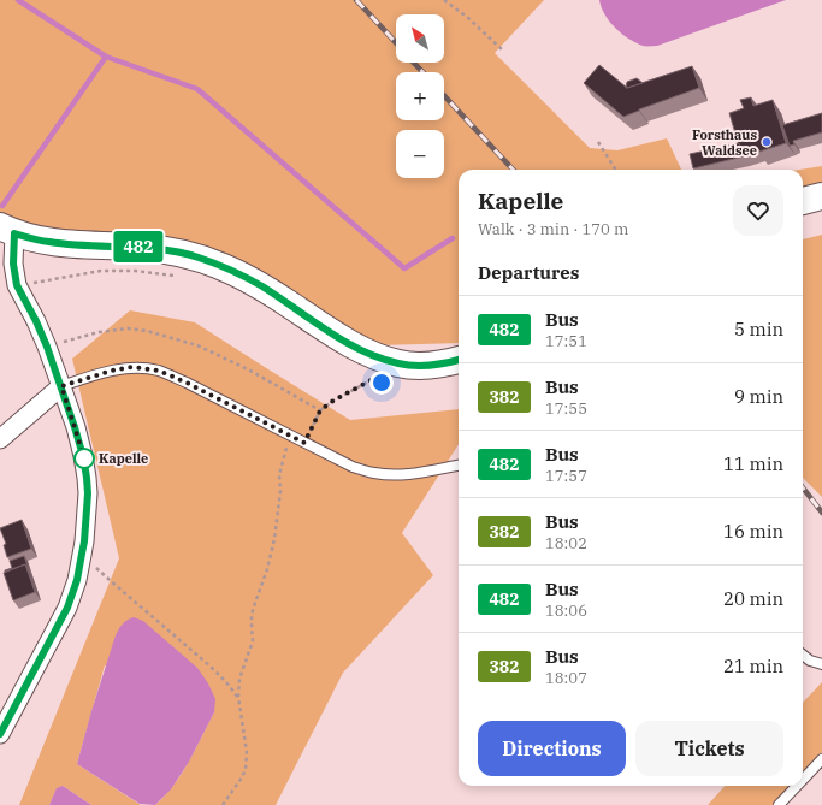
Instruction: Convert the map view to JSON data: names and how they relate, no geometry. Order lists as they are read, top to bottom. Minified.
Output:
{"places":["Forsthaus Waldsee","Kapelle"],"lines":["bus line 482"],"north":"top left","page":{"on_map":"482","map_buttons":["+","−"],"heading":[["Kapelle","Walk · 3 min · 170 m"],"Departures"],"list":[{"mark":"482","name":"Bus","note":"17:51","value":"5 min"},{"mark":"382","name":"Bus","note":"17:55","value":"9 min"},{"mark":"482","name":"Bus","note":"17:57","value":"11 min"},{"mark":"382","name":"Bus","note":"18:02","value":"16 min"},{"mark":"482","name":"Bus","note":"18:06","value":"20 min"},{"mark":"382","name":"Bus","note":"18:07","value":"21 min"}],"buttons":["Directions","Tickets"]}}
